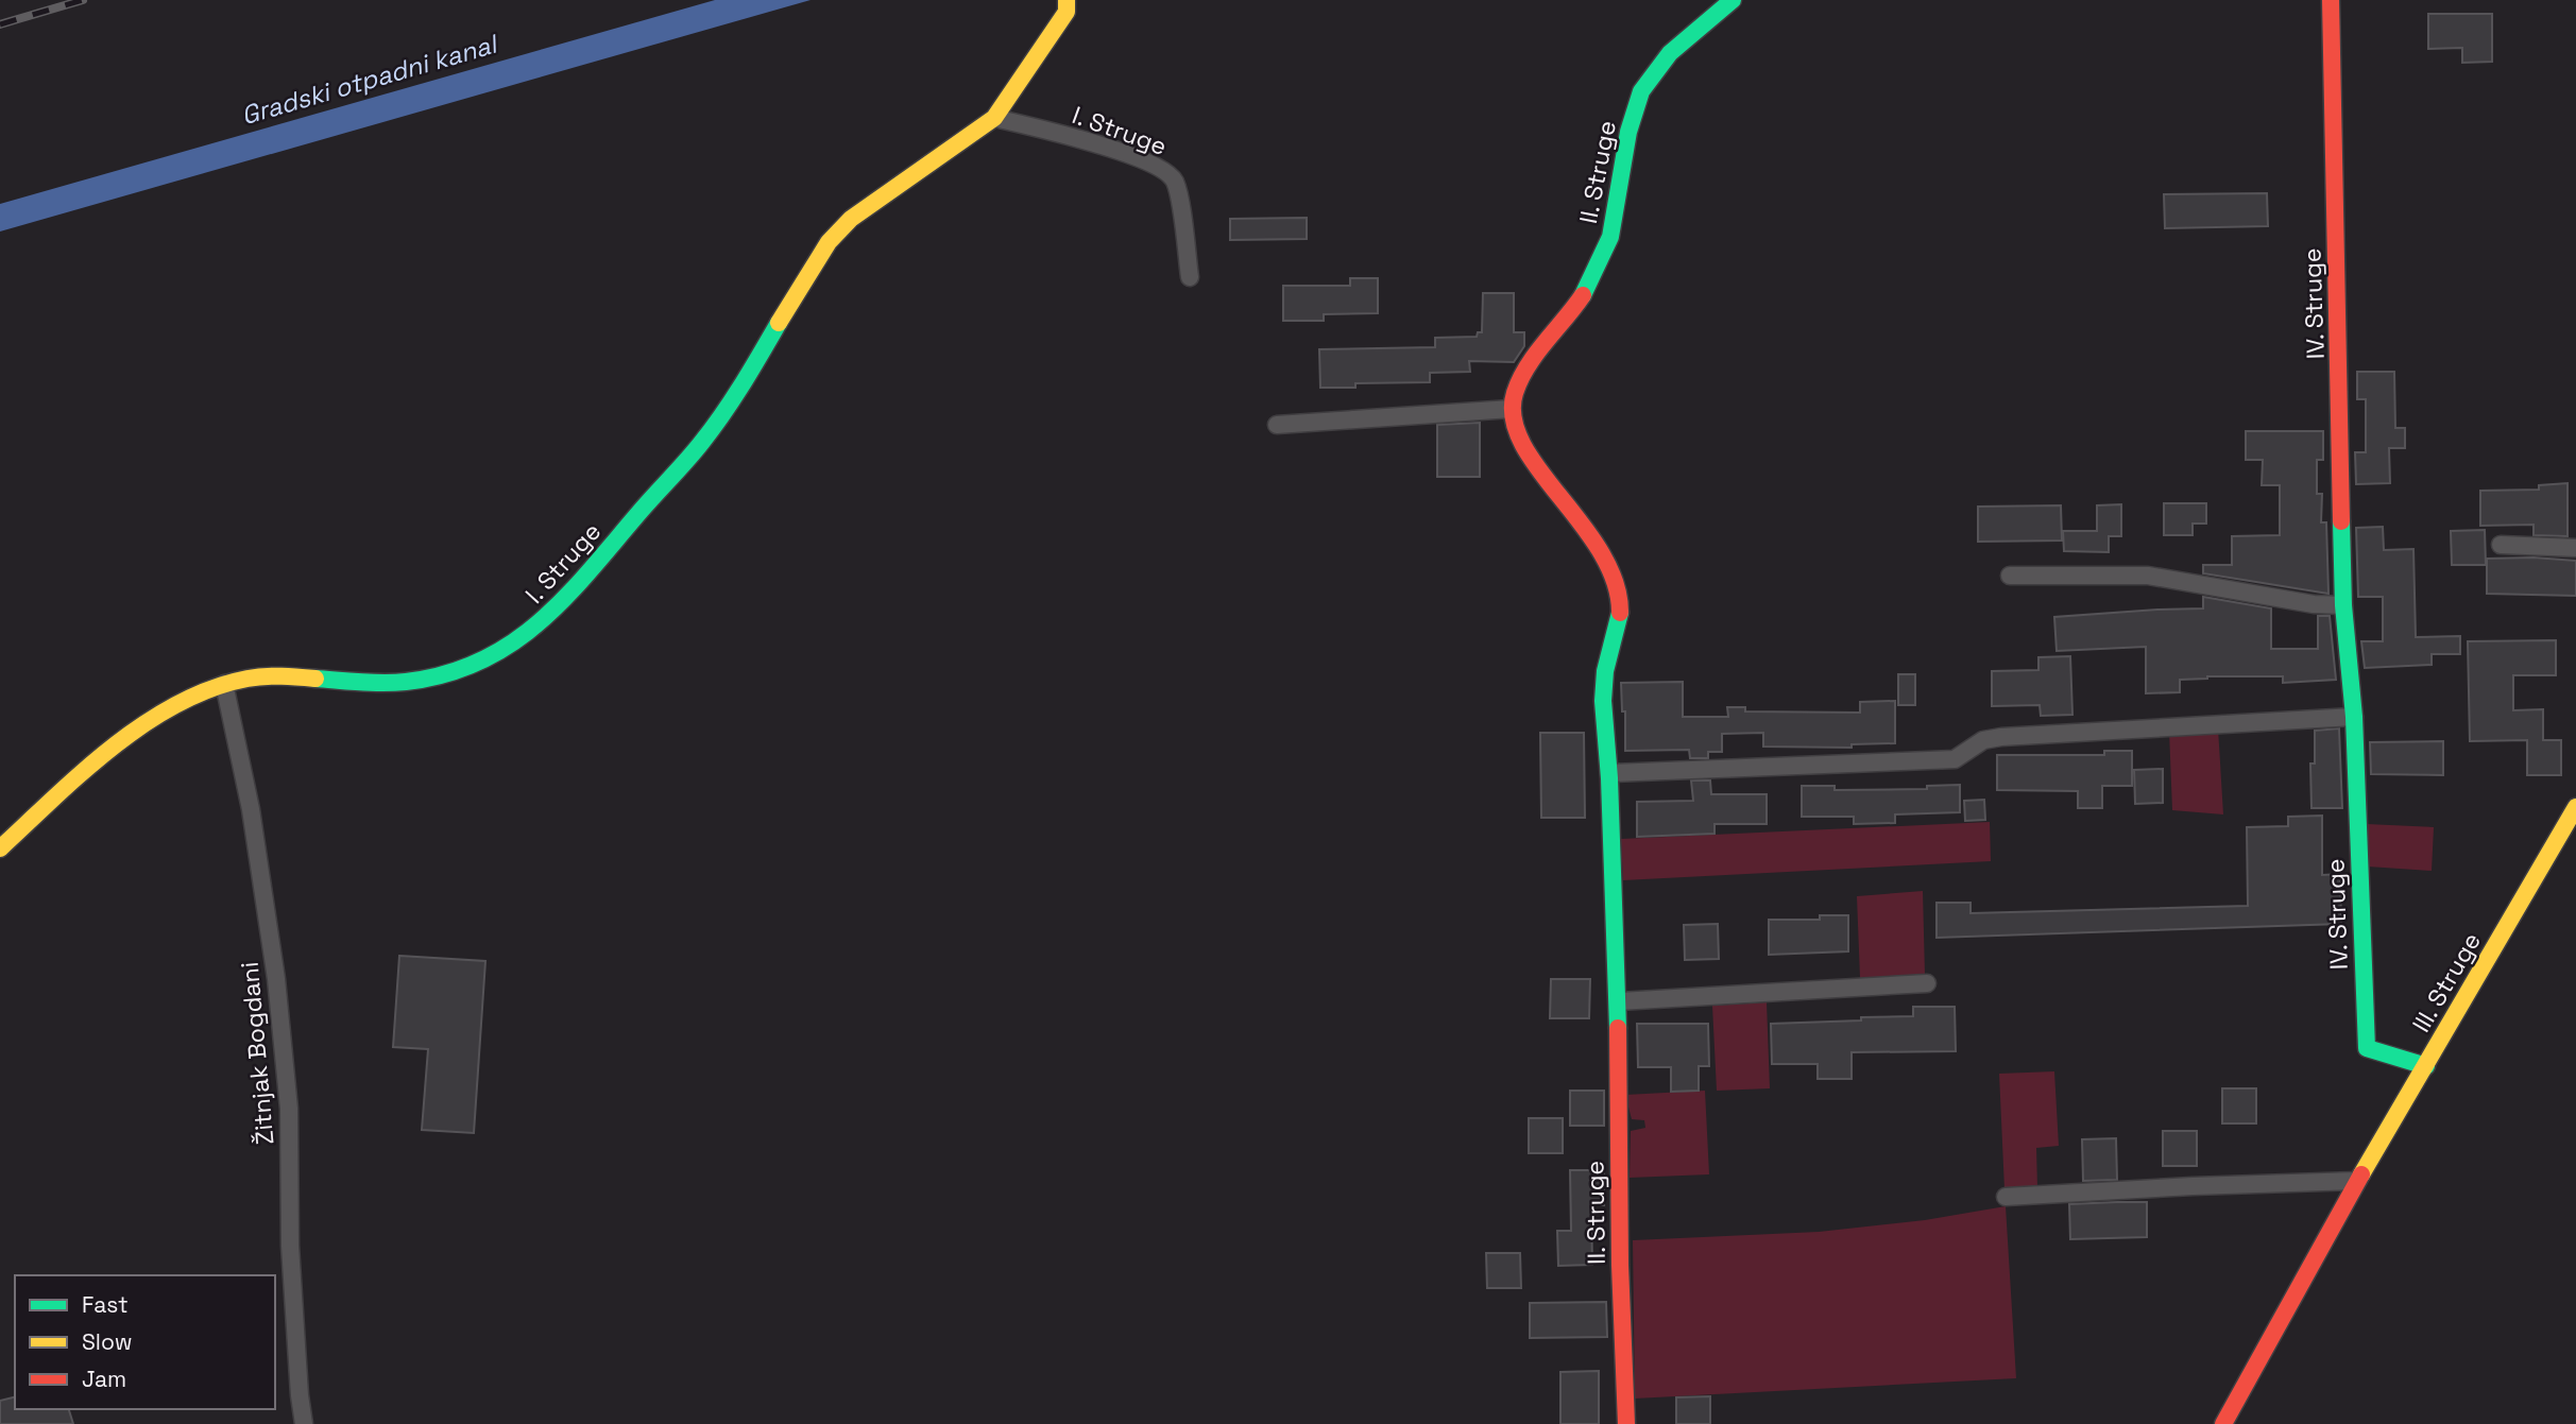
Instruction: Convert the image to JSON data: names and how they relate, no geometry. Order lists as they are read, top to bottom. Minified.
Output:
{"streets":{"street":["I. Struge","II. Struge","IV. Struge","III. Struge","Žitnjak Bogdani"]},"crossings":[["I. Struge","Žitnjak Bogdani"],["IV. Struge","III. Struge"]],"water":["Gradski otpadni kanal"],"legend":["Fast","Slow","Jam"]}
